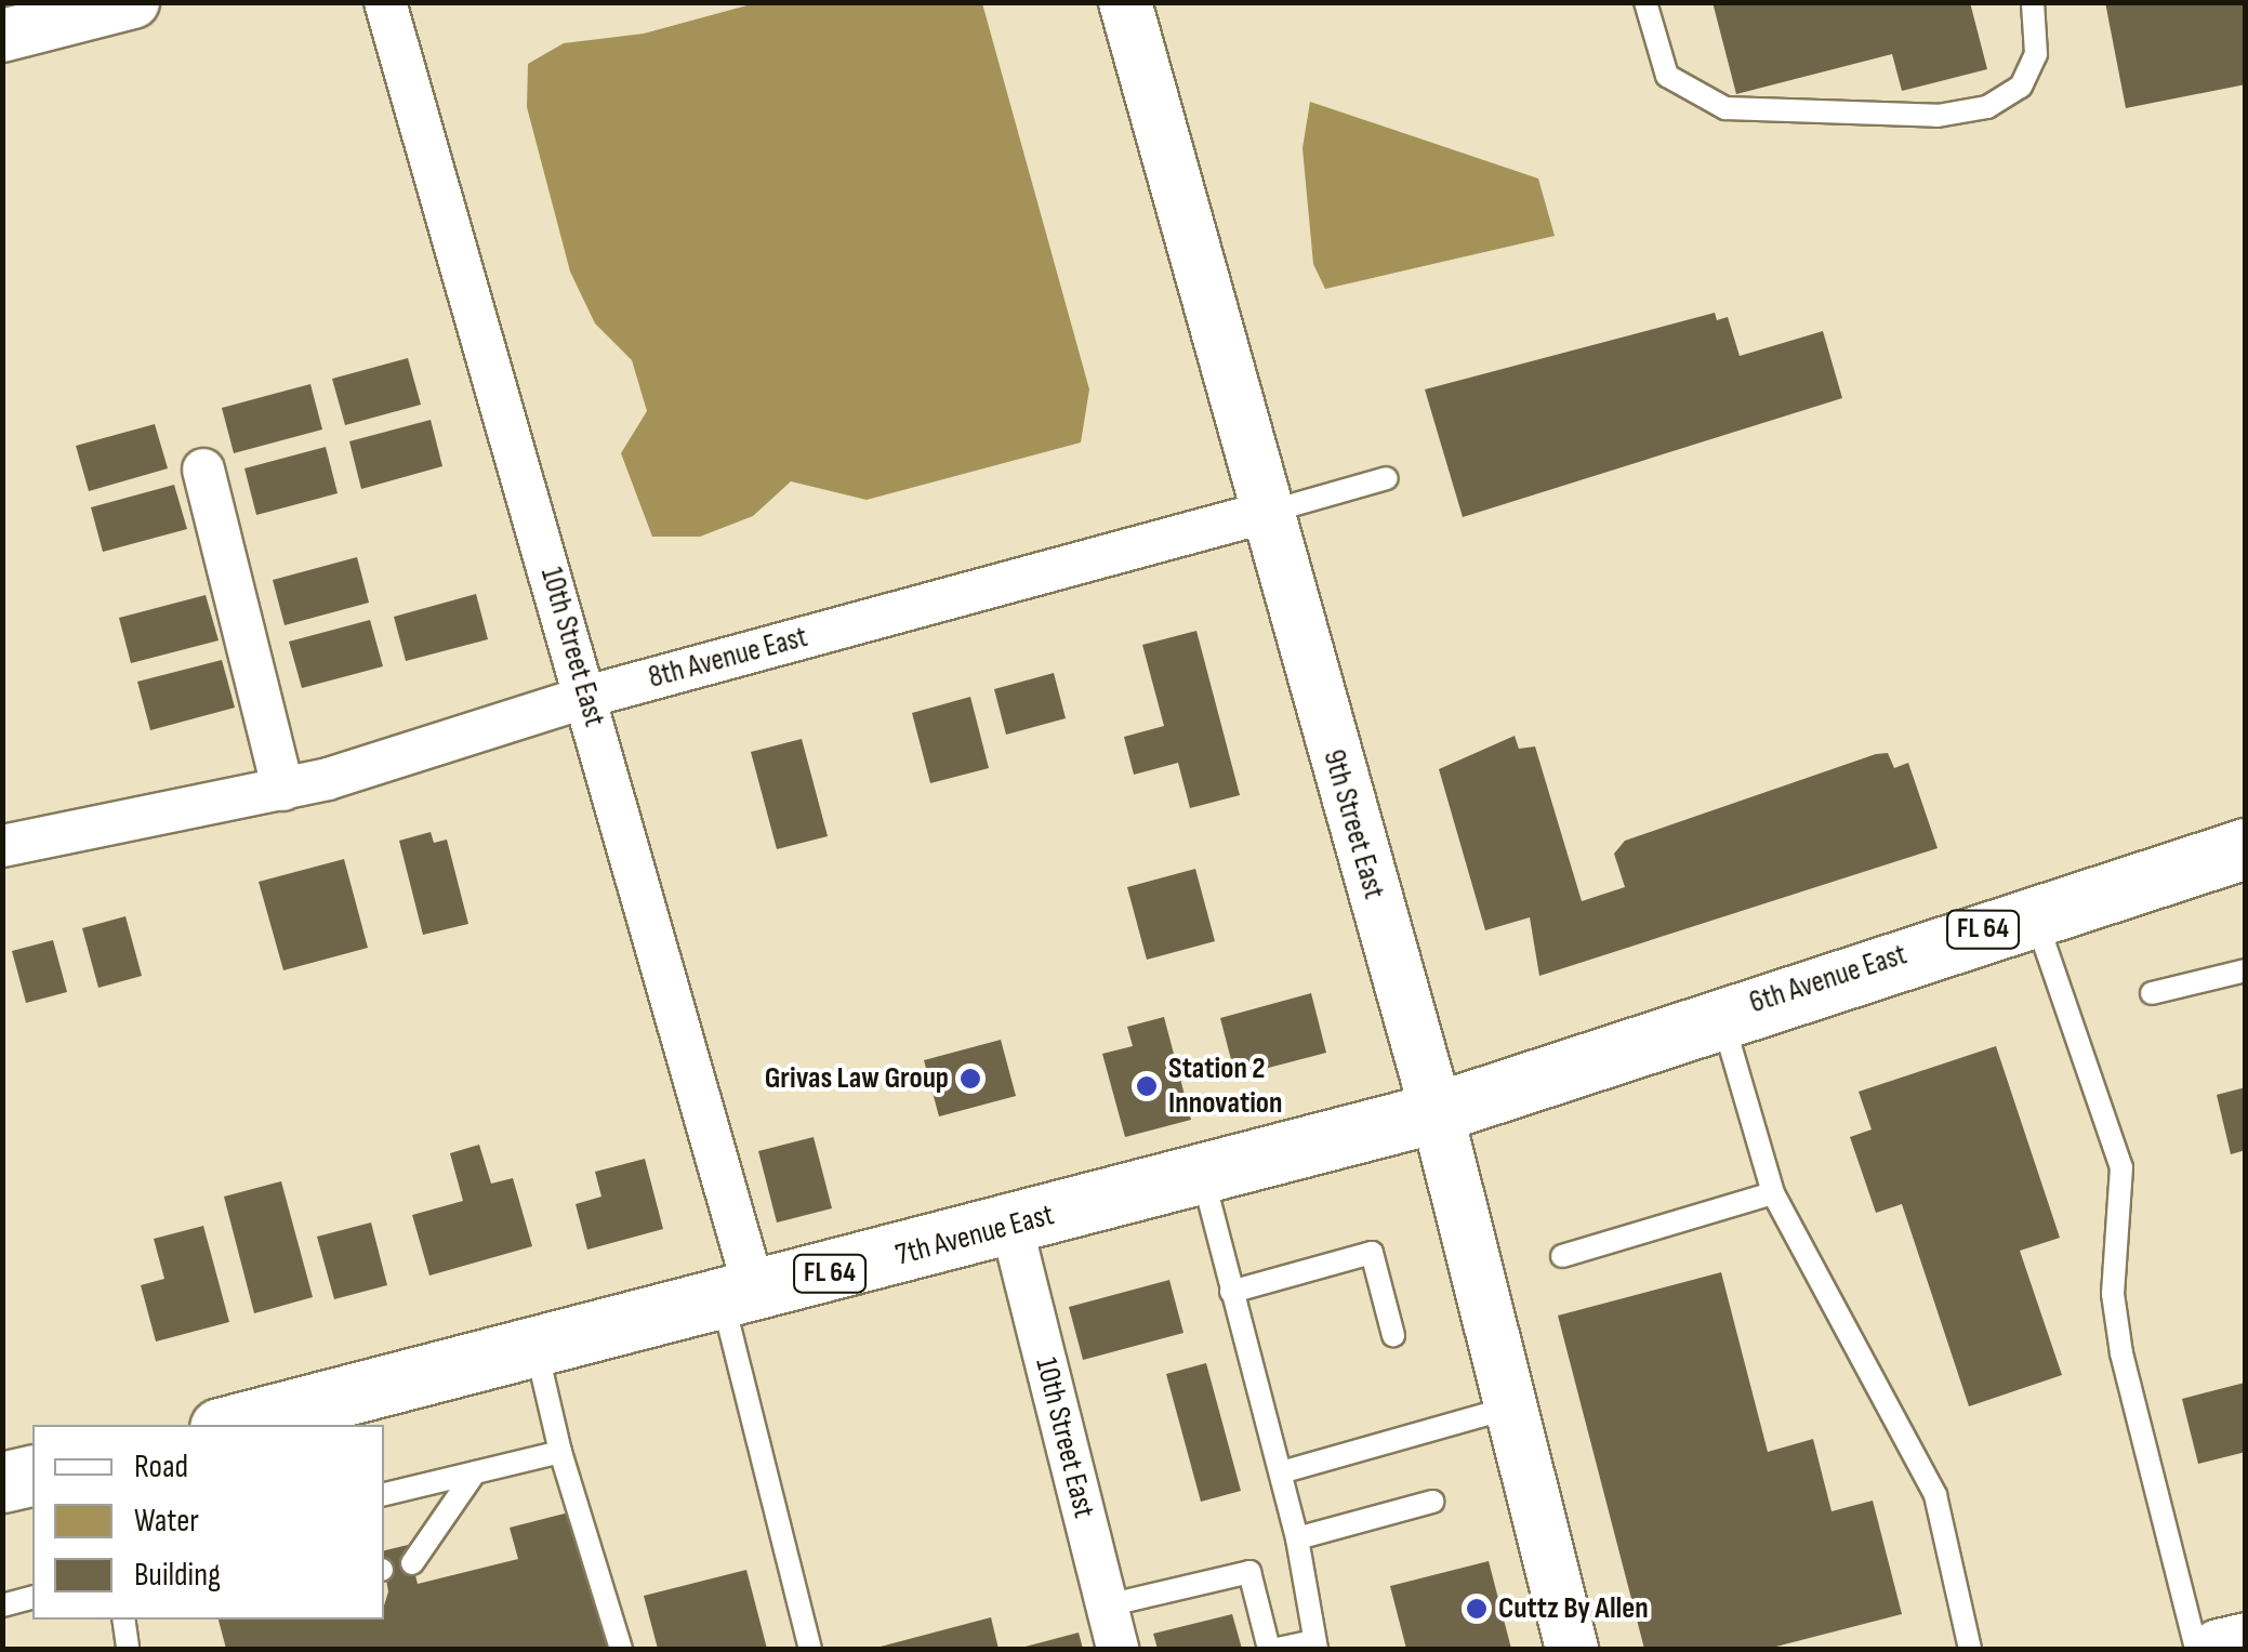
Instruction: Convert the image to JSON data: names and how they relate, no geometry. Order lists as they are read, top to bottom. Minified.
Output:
{"streets":{"main road":["FL 64","6th Avenue East","7th Avenue East"],"street":["10th Street East","8th Avenue East","9th Street East"]},"crossings":[["10th Street East","8th Avenue East"],["10th Street East","7th Avenue East"],["8th Avenue East","9th Street East"],["9th Street East","7th Avenue East"],["6th Avenue East","7th Avenue East"]],"places":["Grivas Law Group","Station 2 Innovation","Cuttz By Allen"],"legend":["Road","Water","Building"]}
